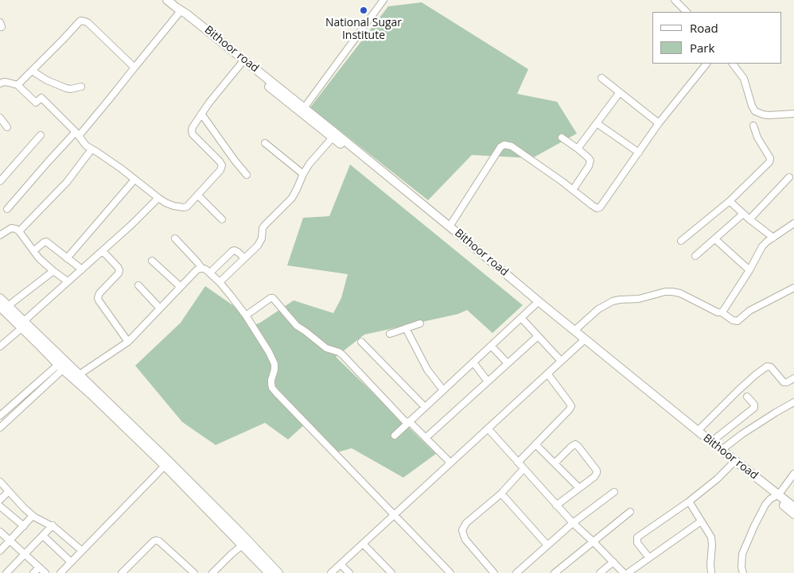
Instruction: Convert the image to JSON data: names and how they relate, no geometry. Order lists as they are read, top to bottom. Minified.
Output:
{"streets":{"street":["Bithoor road"]},"places":["National Sugar Institute"],"legend":["Road","Park"]}
